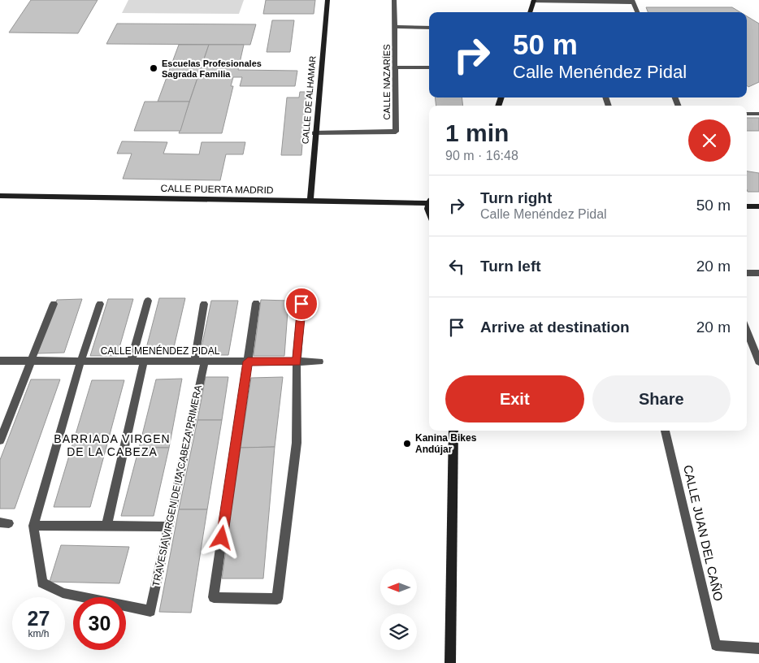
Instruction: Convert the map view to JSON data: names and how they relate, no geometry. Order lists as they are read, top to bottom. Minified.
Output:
{"streets":{"street":["CALLE NAZARÍES","CALLE DE ALHAMAR","CALLE PUERTA MADRID","CALLE MENÉNDEZ PIDAL","TRAVESÍA VIRGEN DE LA CABEZA PRIMERA","CALLE JUAN DEL CAÑO"]},"crossings":[["CALLE NAZARÍES","CALLE DE ALHAMAR"],["CALLE DE ALHAMAR","CALLE PUERTA MADRID"],["CALLE MENÉNDEZ PIDAL","TRAVESÍA VIRGEN DE LA CABEZA PRIMERA"]],"districts":["BARRIADA VIRGEN DE LA CABEZA"],"places":["Escuelas Profesionales Sagrada Familia","Kanina Bikes Andújar"],"north":"left","page":{"turn":["50 m","Calle Menéndez Pidal"],"heading":["1 min","90 m · 16:48"],"list":[{"name":"Turn right","note":"Calle Menéndez Pidal","value":"50 m"},{"name":"Turn left","value":"20 m"},{"name":"Arrive at destination","value":"20 m"}],"buttons":["Exit","Share"],"speed":"27 km/h","limit":"30"}}
